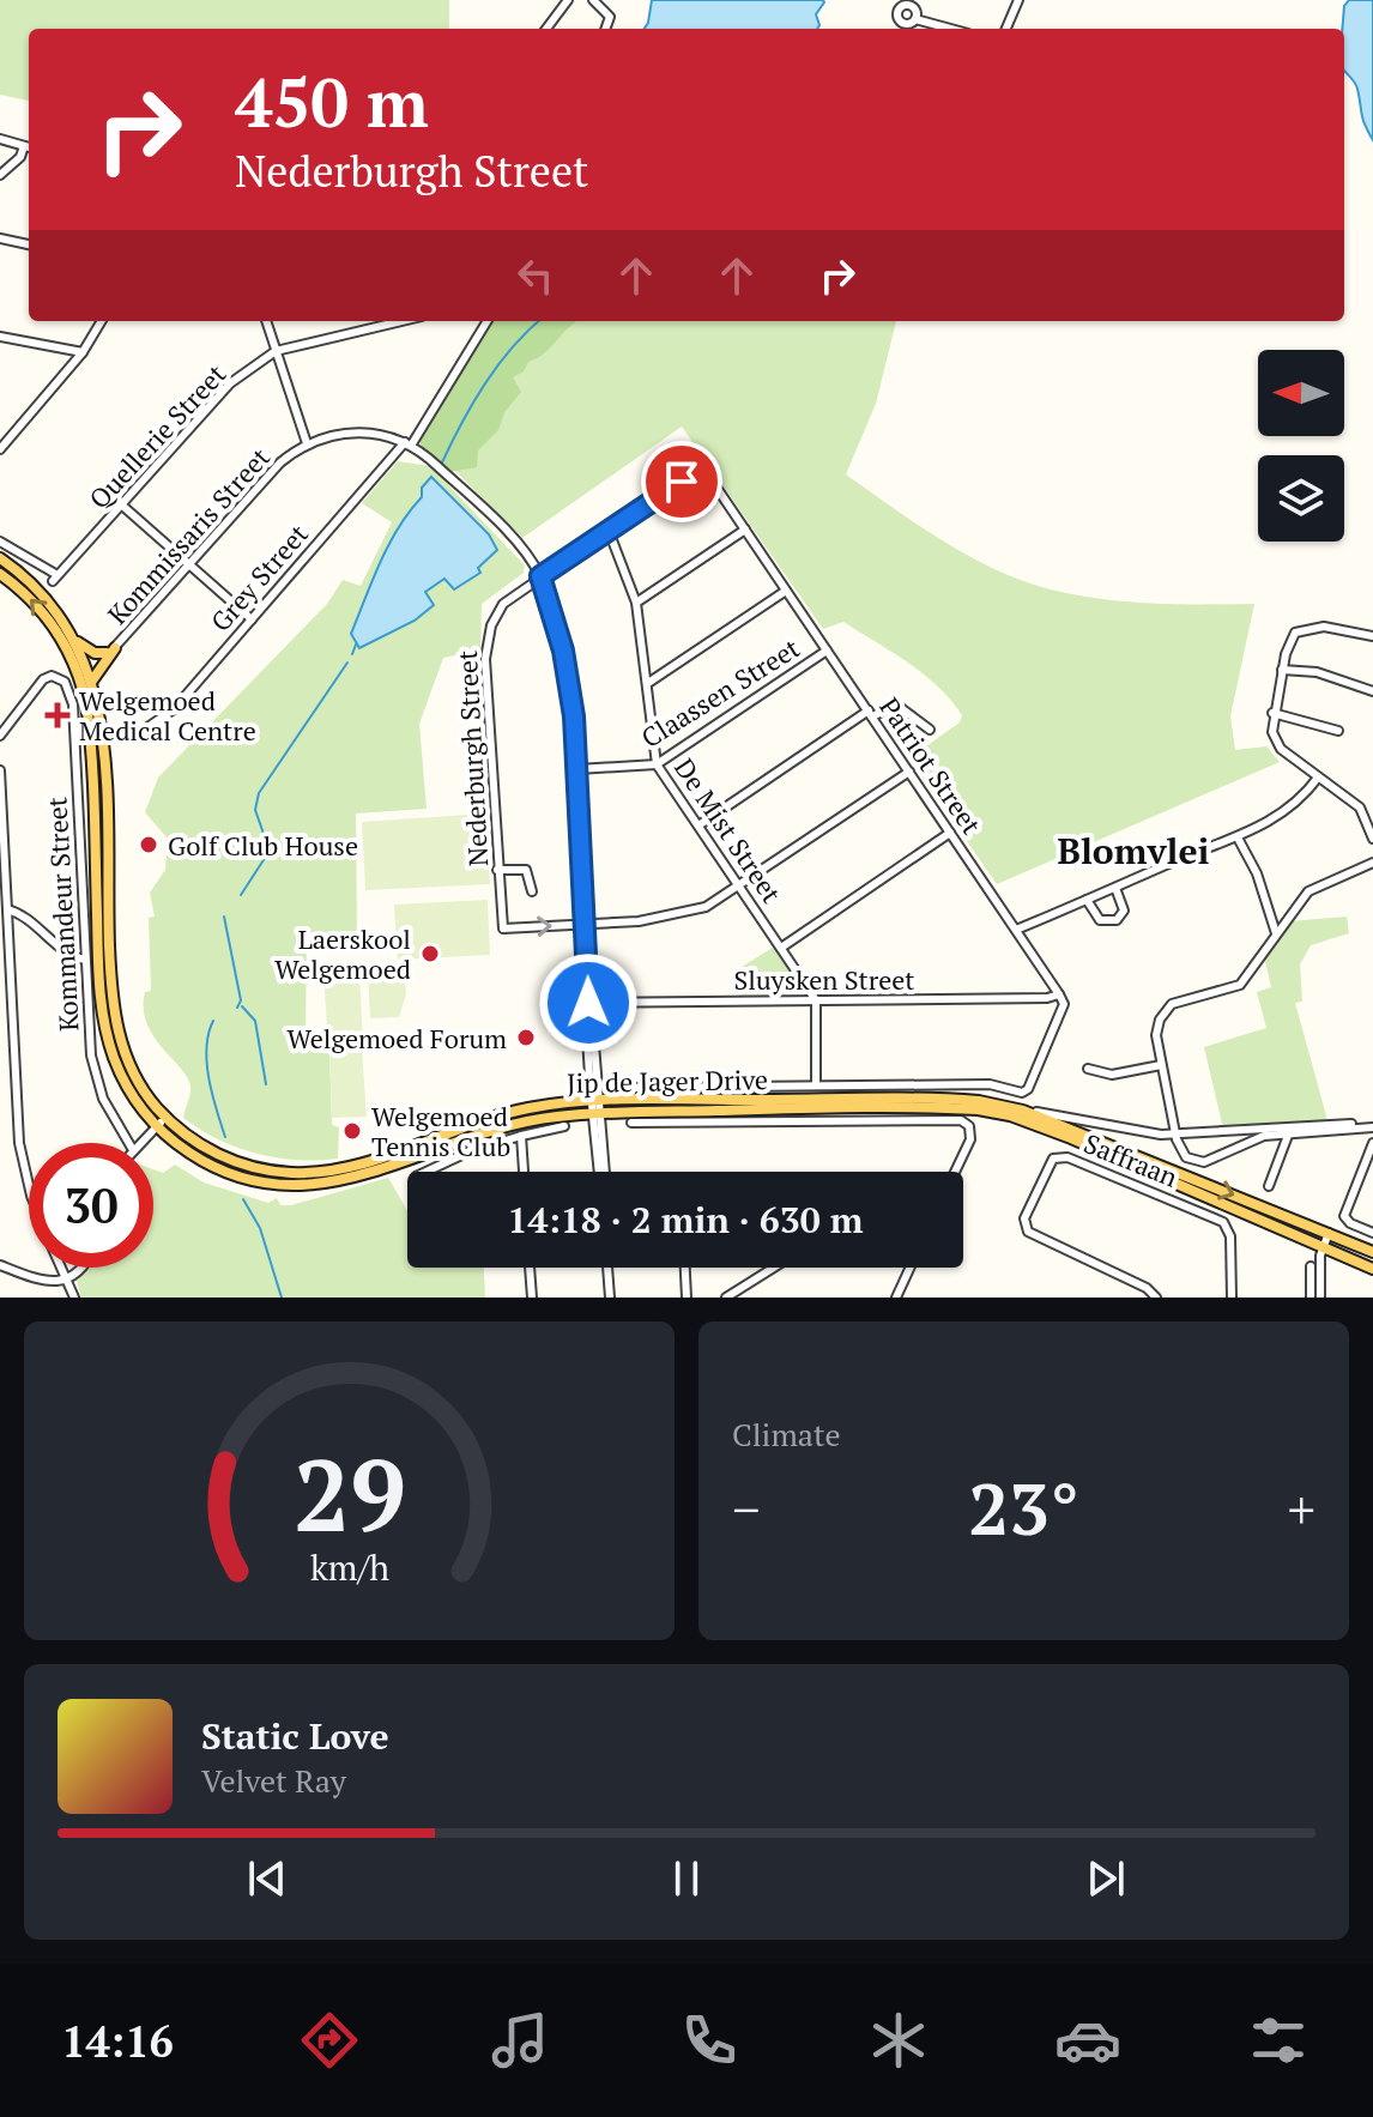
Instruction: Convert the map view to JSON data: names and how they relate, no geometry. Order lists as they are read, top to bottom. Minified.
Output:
{"streets":{"main road":["Jip de Jager Drive"],"street":["Quellerie Street","Kommissaris Street","Grey Street","Claassen Street","Nederburgh Street","Patriot Street","De Mist Street","Kommandeur Street","Sluysken Street","Saffraan"]},"crossings":[["Kommissaris Street","Grey Street"],["Kommissaris Street","Jip de Jager Drive"],["Claassen Street","Patriot Street"],["Claassen Street","De Mist Street"],["Nederburgh Street","Patriot Street"],["Nederburgh Street","De Mist Street"],["Patriot Street","Sluysken Street"],["De Mist Street","Sluysken Street"]],"districts":["Blomvlei"],"places":{"health":["Welgemoed Medical Centre"],"other":["Golf Club House","Laerskool Welgemoed","Welgemoed Forum","Welgemoed Tennis Club"]},"north":"left","page":{"turn":["450 m","Nederburgh Street"],"limit":"30","trip":"14:18 · 2 min · 630 m","tile":"Climate","heat":["−","23°","+"],"song":["Static Love","Velvet Ray"],"tabs":"14:16","gauge":["29","km/h"]}}
